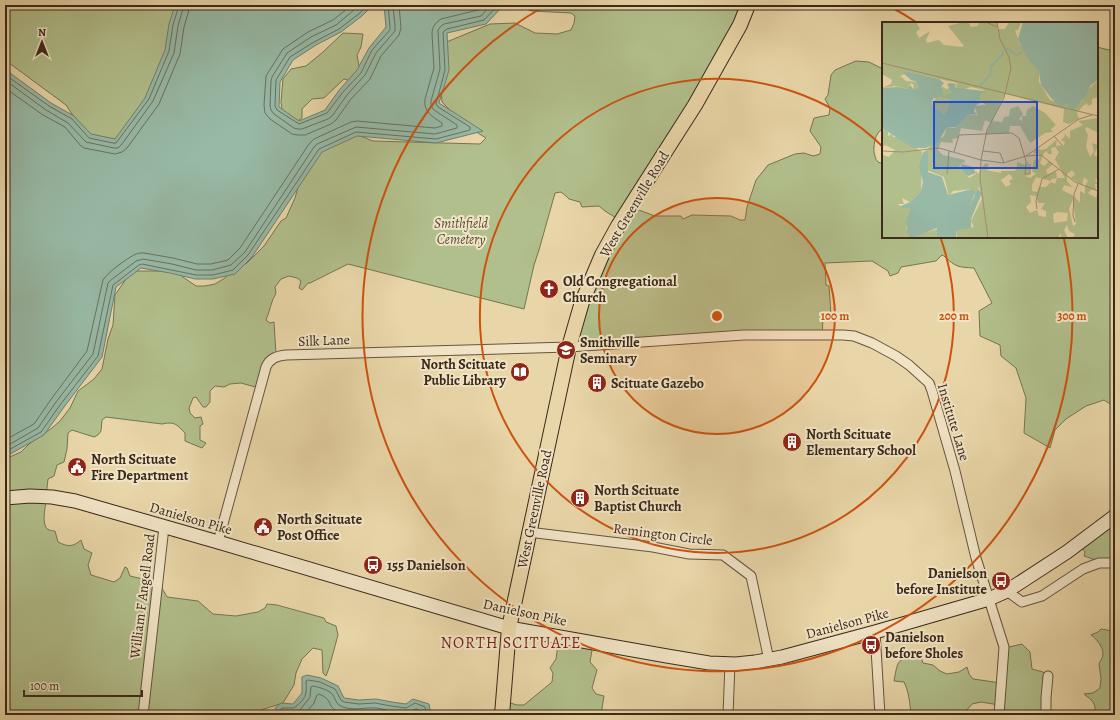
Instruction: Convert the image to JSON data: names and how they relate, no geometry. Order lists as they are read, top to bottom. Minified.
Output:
{"streets":{"main road":["West Greenville Road","Danielson Pike"],"street":["Silk Lane","Institute Lane","Remington Circle","William F Angell Road"]},"crossings":[["West Greenville Road","Silk Lane"],["West Greenville Road","Institute Lane"],["West Greenville Road","Danielson Pike"],["West Greenville Road","Remington Circle"],["Silk Lane","Institute Lane"],["Silk Lane","Danielson Pike"],["Institute Lane","Danielson Pike"],["Danielson Pike","Remington Circle"],["Danielson Pike","William F Angell Road"]],"districts":["NORTH SCITUATE"],"parks":["Smithfield Cemetery"],"places":{"church":["Old Congregational Church"],"school or university":["Smithville Seminary"],"library":["North Scituate Public Library"],"building":["Scituate Gazebo","North Scituate Elementary School","North Scituate Baptist Church"],"public building":["North Scituate Fire Department","North Scituate Post Office"],"bus stop":["155 Danielson","Danielson before Institute","Danielson before Sholes"]},"scale_bar":"100 m","north":"top","rings":["100 m","200 m","300 m"]}
